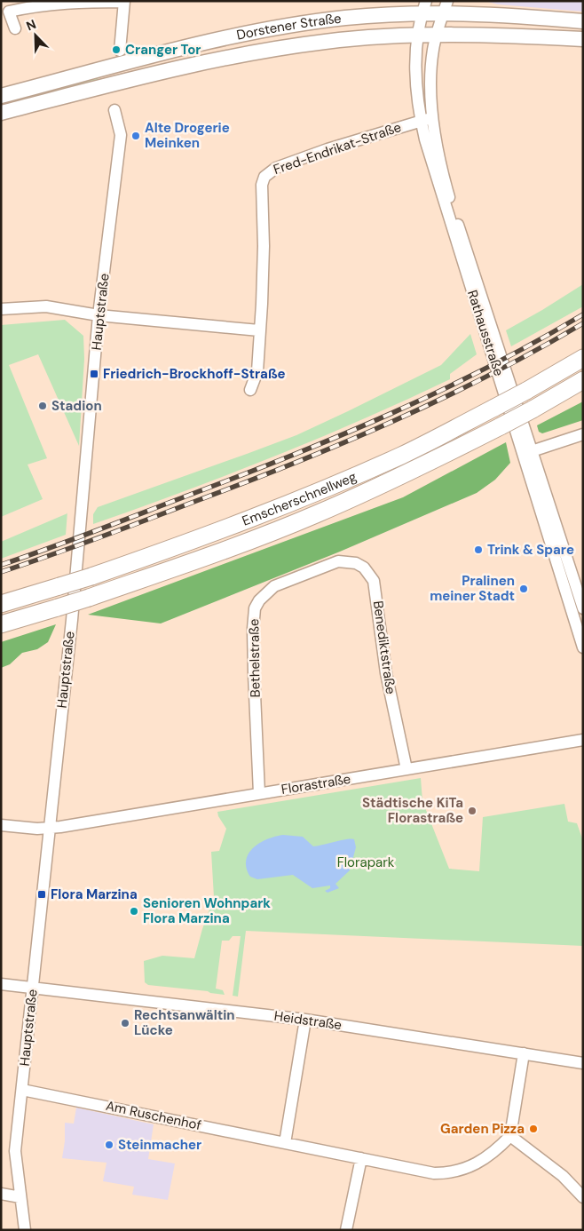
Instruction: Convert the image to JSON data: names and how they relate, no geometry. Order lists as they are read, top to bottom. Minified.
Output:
{"streets":{"highway":["Emscherschnellweg"],"main road":["Dorstener Straße"],"street":["Fred-Endrikat-Straße","Hauptstraße","Rathausstraße","Benediktstraße","Bethelstraße","Florastraße","Heidstraße","Am Ruschenhof"]},"crossings":[["Dorstener Straße","Rathausstraße"],["Fred-Endrikat-Straße","Rathausstraße"],["Hauptstraße","Florastraße"],["Hauptstraße","Heidstraße"],["Hauptstraße","Am Ruschenhof"],["Benediktstraße","Bethelstraße"],["Benediktstraße","Florastraße"],["Bethelstraße","Florastraße"]],"parks":["Florapark"],"places":{"other":["Cranger Tor","Alte Drogerie Meinken","Stadion","Trink & Spare","Pralinen meiner Stadt","Städtische KiTa Florastraße","Senioren Wohnpark Flora Marzina","Rechtsanwältin Lücke","Garden Pizza","Steinmacher"],"transit":["Friedrich-Brockhoff-Straße","Flora Marzina"]},"north":"top left"}
